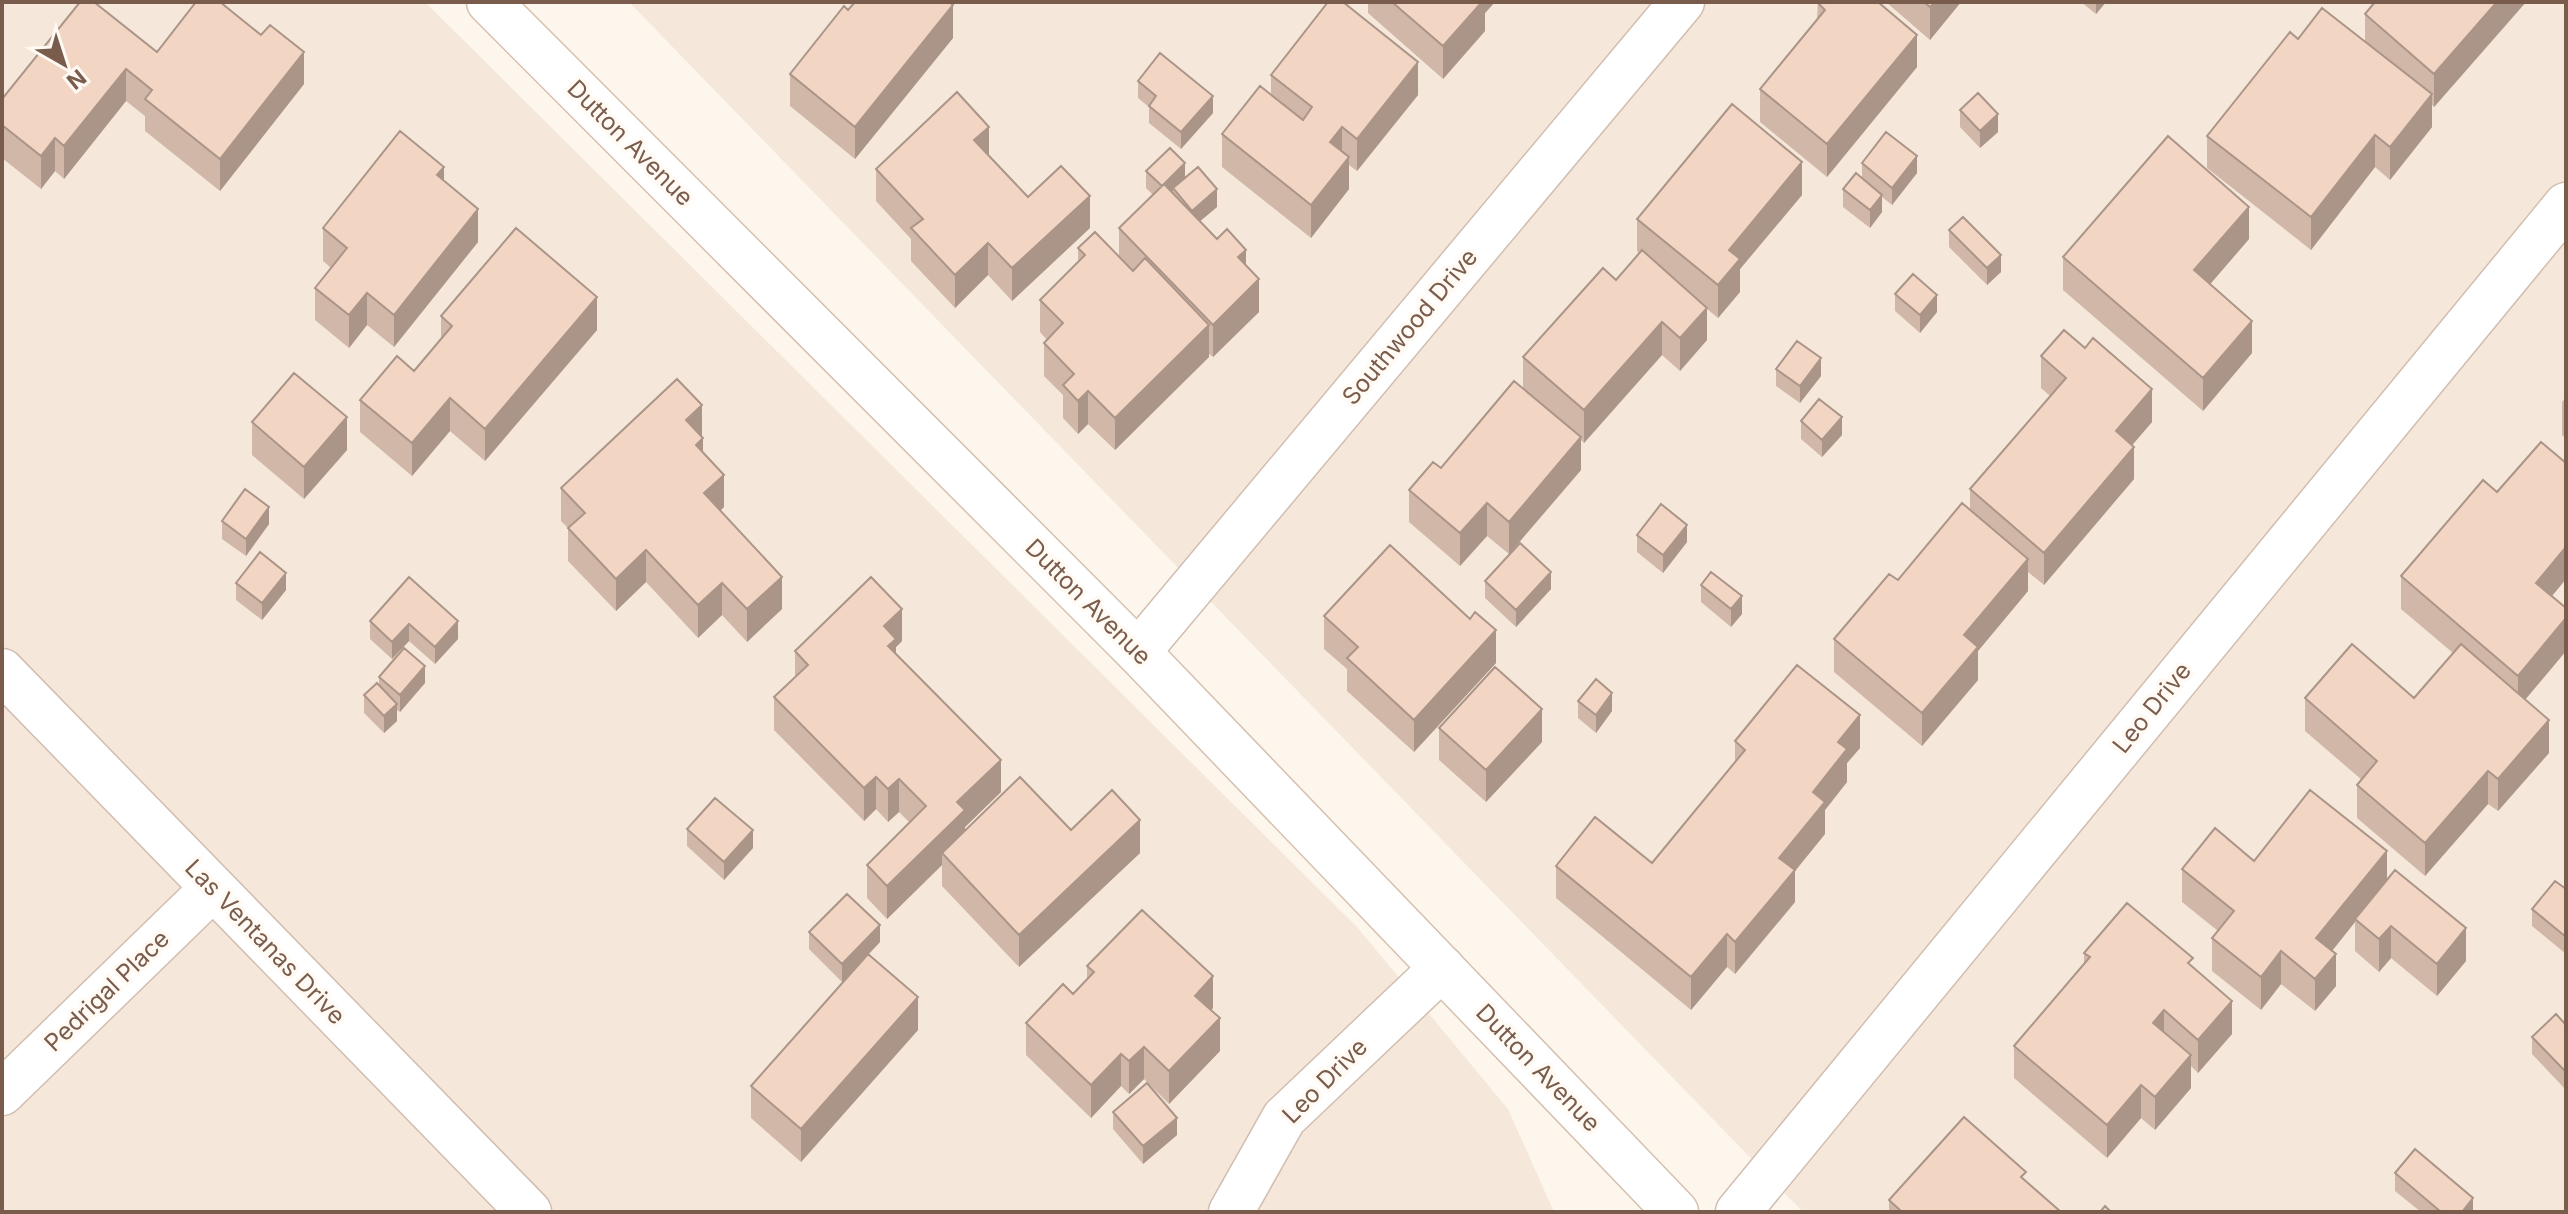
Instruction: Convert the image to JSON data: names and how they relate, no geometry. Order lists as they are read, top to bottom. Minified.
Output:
{"streets":{"street":["Dutton Avenue","Southwood Drive","Leo Drive","Las Ventanas Drive","Pedrigal Place"]},"crossings":[["Dutton Avenue","Southwood Drive"],["Dutton Avenue","Leo Drive"],["Las Ventanas Drive","Pedrigal Place"]],"north":"bottom right"}
